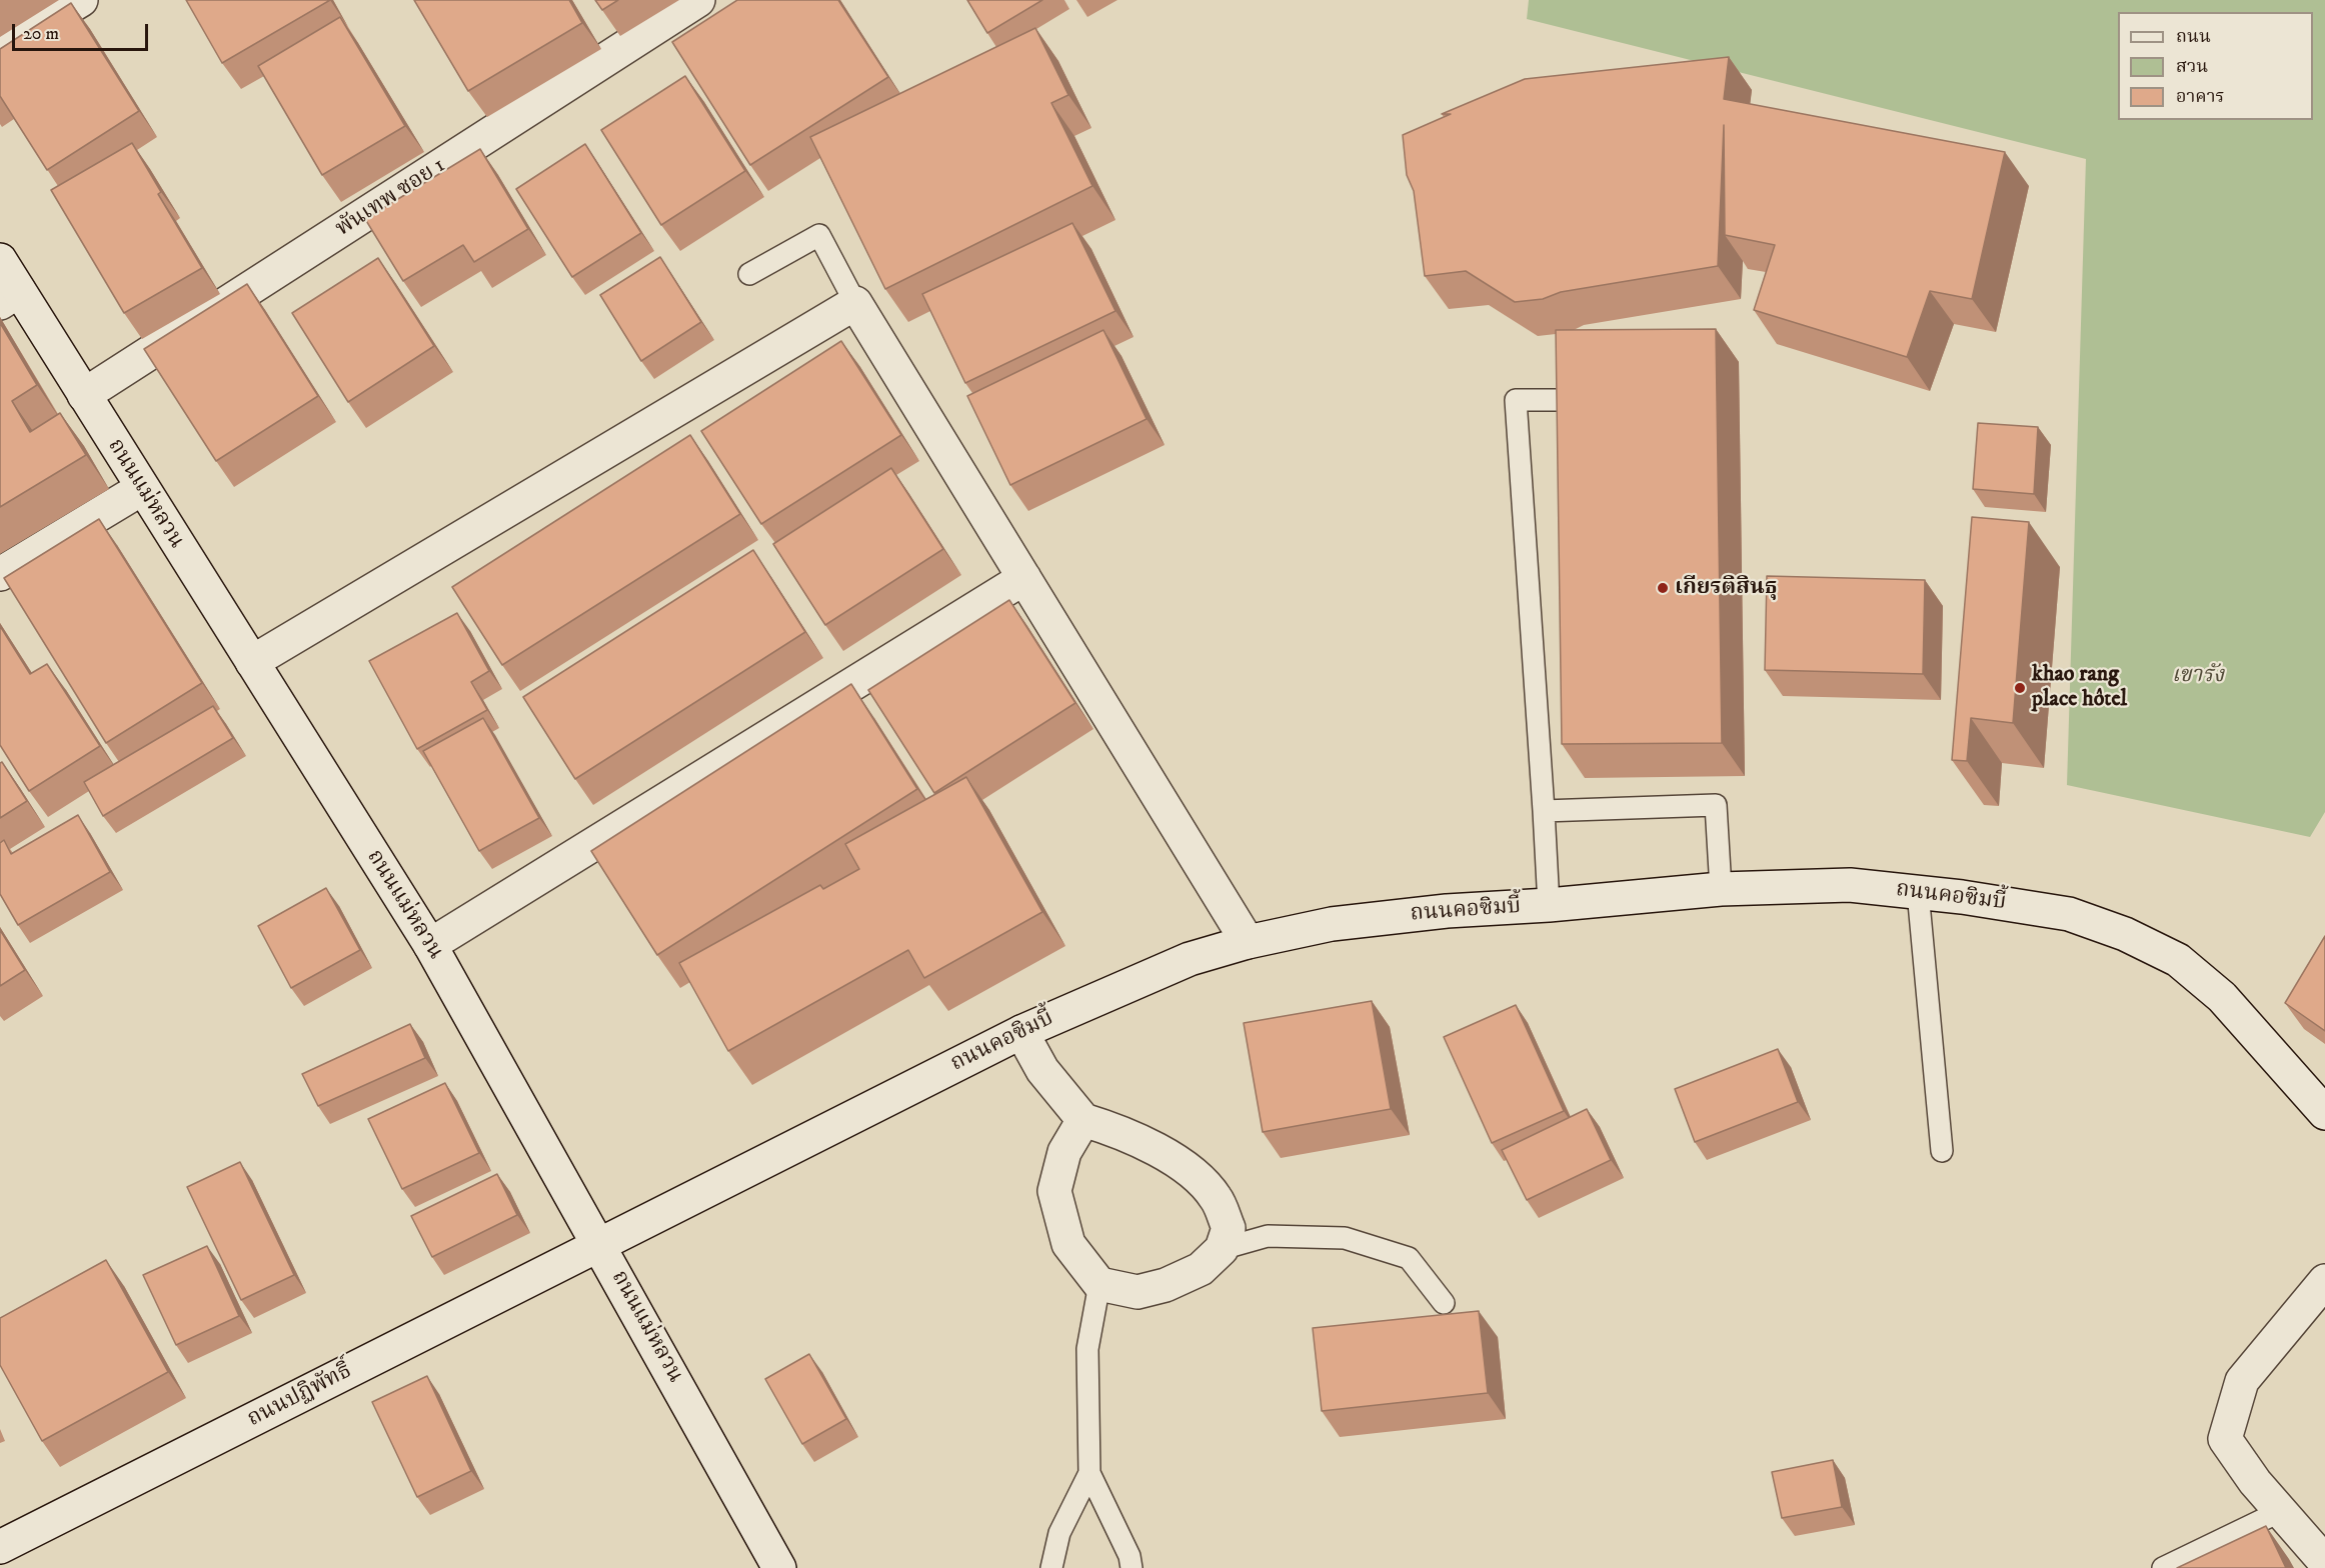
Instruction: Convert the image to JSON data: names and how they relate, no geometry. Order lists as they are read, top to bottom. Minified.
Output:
{"streets":{"street":["พันเทพ ซอย 1","ถนนแม่หลวน","ถนนคอซิมบี้","ถนนปฏิพัทธิ์"]},"crossings":[["พันเทพ ซอย 1","ถนนแม่หลวน"],["ถนนแม่หลวน","ถนนคอซิมบี้"],["ถนนแม่หลวน","ถนนปฏิพัทธิ์"],["ถนนคอซิมบี้","ถนนปฏิพัทธิ์"]],"parks":["เขารัง"],"places":["เกียรติสินธุ","khao rang place hôtel"],"legend":["ถนน","สวน","อาคาร"],"scale_bar":"20 m"}
